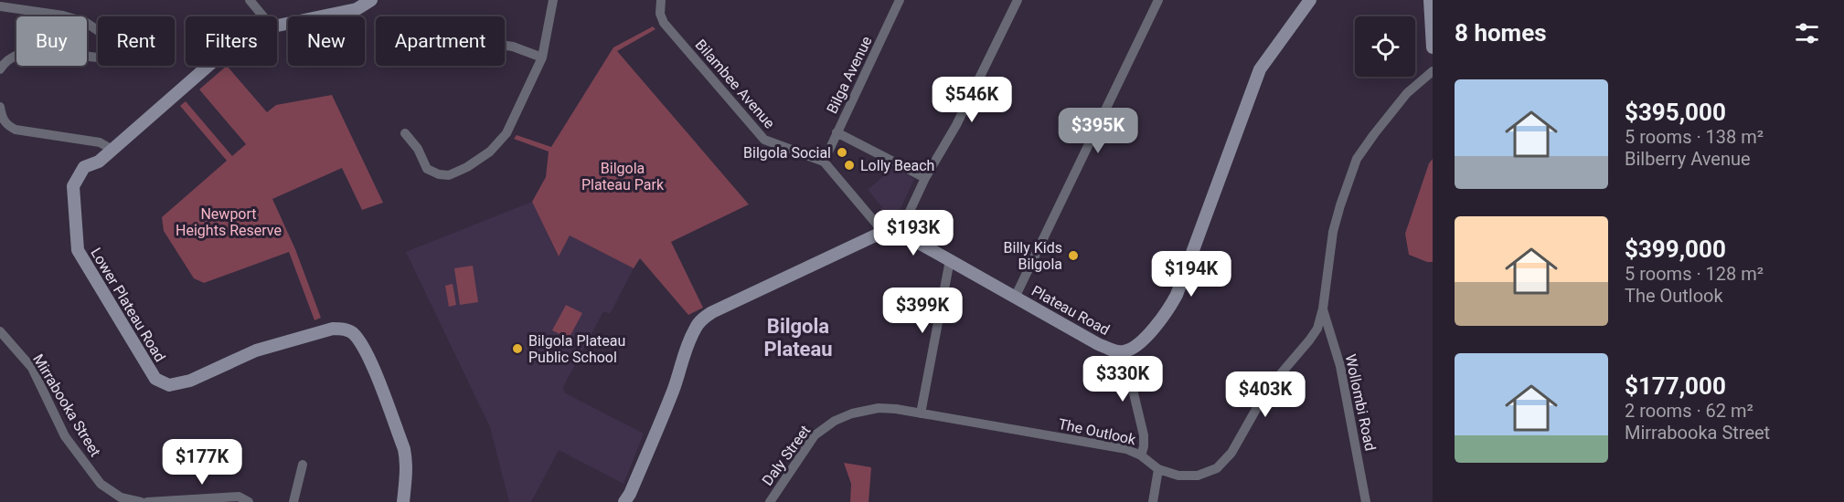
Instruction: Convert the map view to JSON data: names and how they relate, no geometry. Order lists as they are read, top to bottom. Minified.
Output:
{"streets":{"street":["Bilga Avenue","Bilambee Avenue","Lower Plateau Road","Plateau Road","Wollombi Road","Mirrabooka Street","The Outlook","Daly Street"]},"crossings":[["Bilga Avenue","Bilambee Avenue"],["Bilambee Avenue","Plateau Road"],["Wollombi Road","The Outlook"],["The Outlook","Daly Street"]],"districts":["Bilgola Plateau"],"parks":["Bilgola Plateau Park","Newport Heights Reserve"],"places":["Bilgola Social","Lolly Beach","Billy Kids Bilgola","Bilgola Plateau Public School"],"page":{"heading":"8 homes","chip":["Buy","Rent","Filters","New","Apartment"],"list":[{"name":"$395,000","note":"5 rooms · 138 m² · Bilberry Avenue"},{"name":"$399,000","note":"5 rooms · 128 m² · The Outlook"},{"name":"$177,000","note":"2 rooms · 62 m² · Mirrabooka Street"}],"price":["$546K","$395K","$193K","$194K","$399K","$330K","$403K","$177K"]}}
